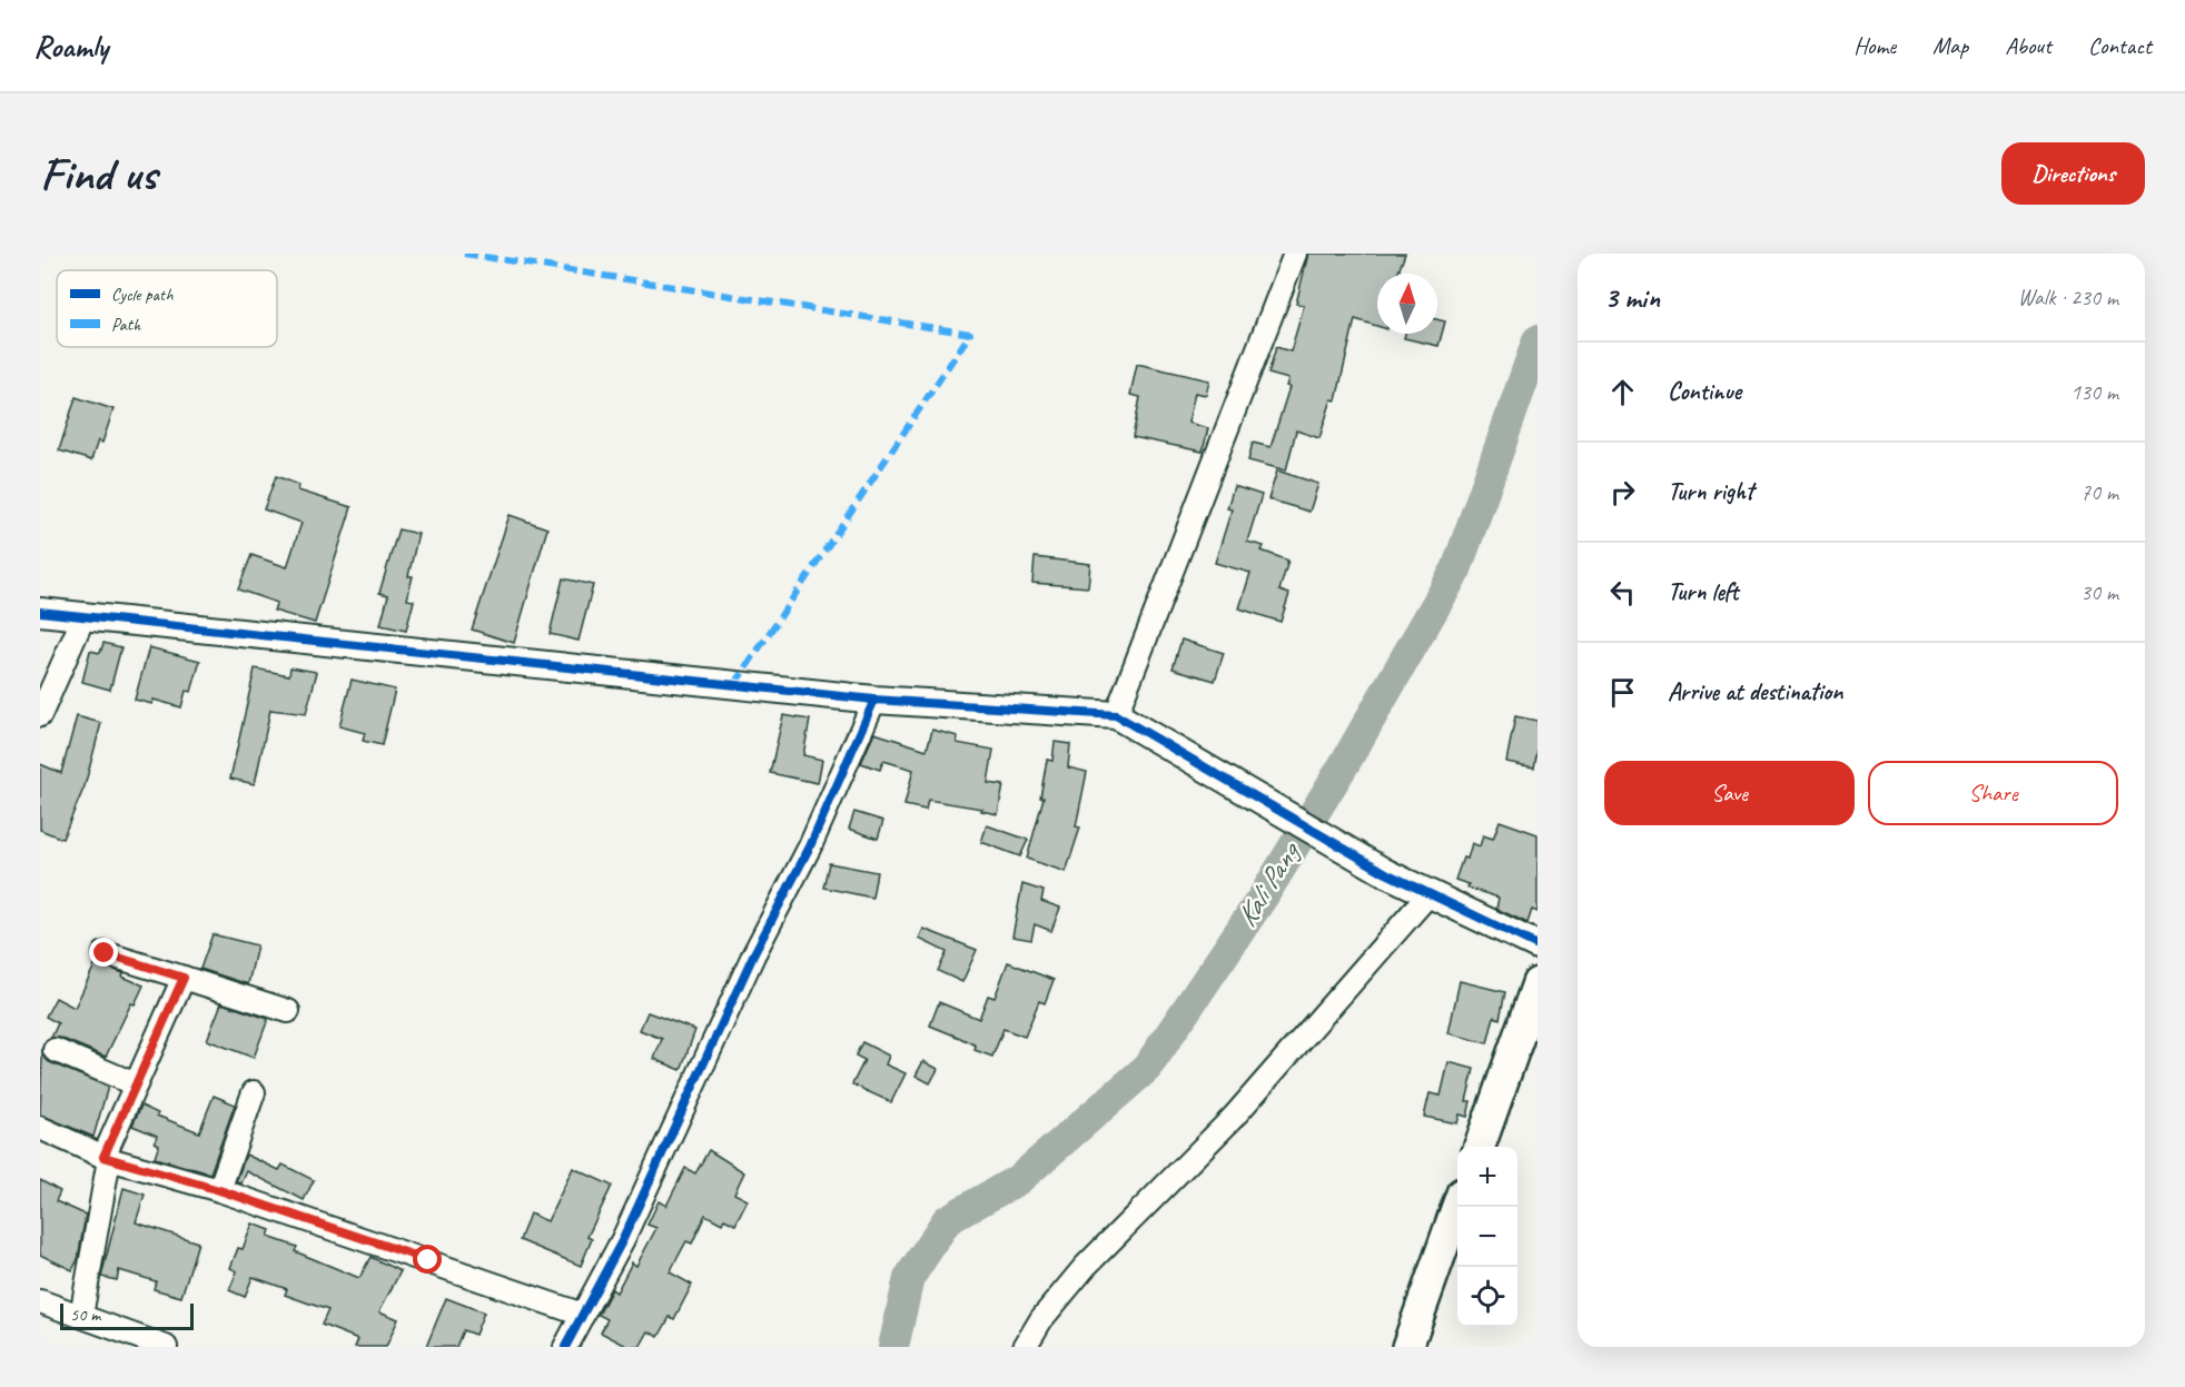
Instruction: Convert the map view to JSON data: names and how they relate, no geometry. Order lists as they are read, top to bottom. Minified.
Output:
{"water":["Kali Pang"],"legend":["Cycle path","Path"],"scale_bar":"50 m","north":"top","page":{"header":"Roamly","nav":["Home","Map","About","Contact"],"buttons":["Directions",["Save","Share"]],"title":"Find us","heading":["3 min","Walk · 230 m"],"list":[["Continue","130 m"],["Turn right","70 m"],["Turn left","30 m"],"Arrive at destination"],"map_buttons":["+","−"],"scale":"50 m"}}
